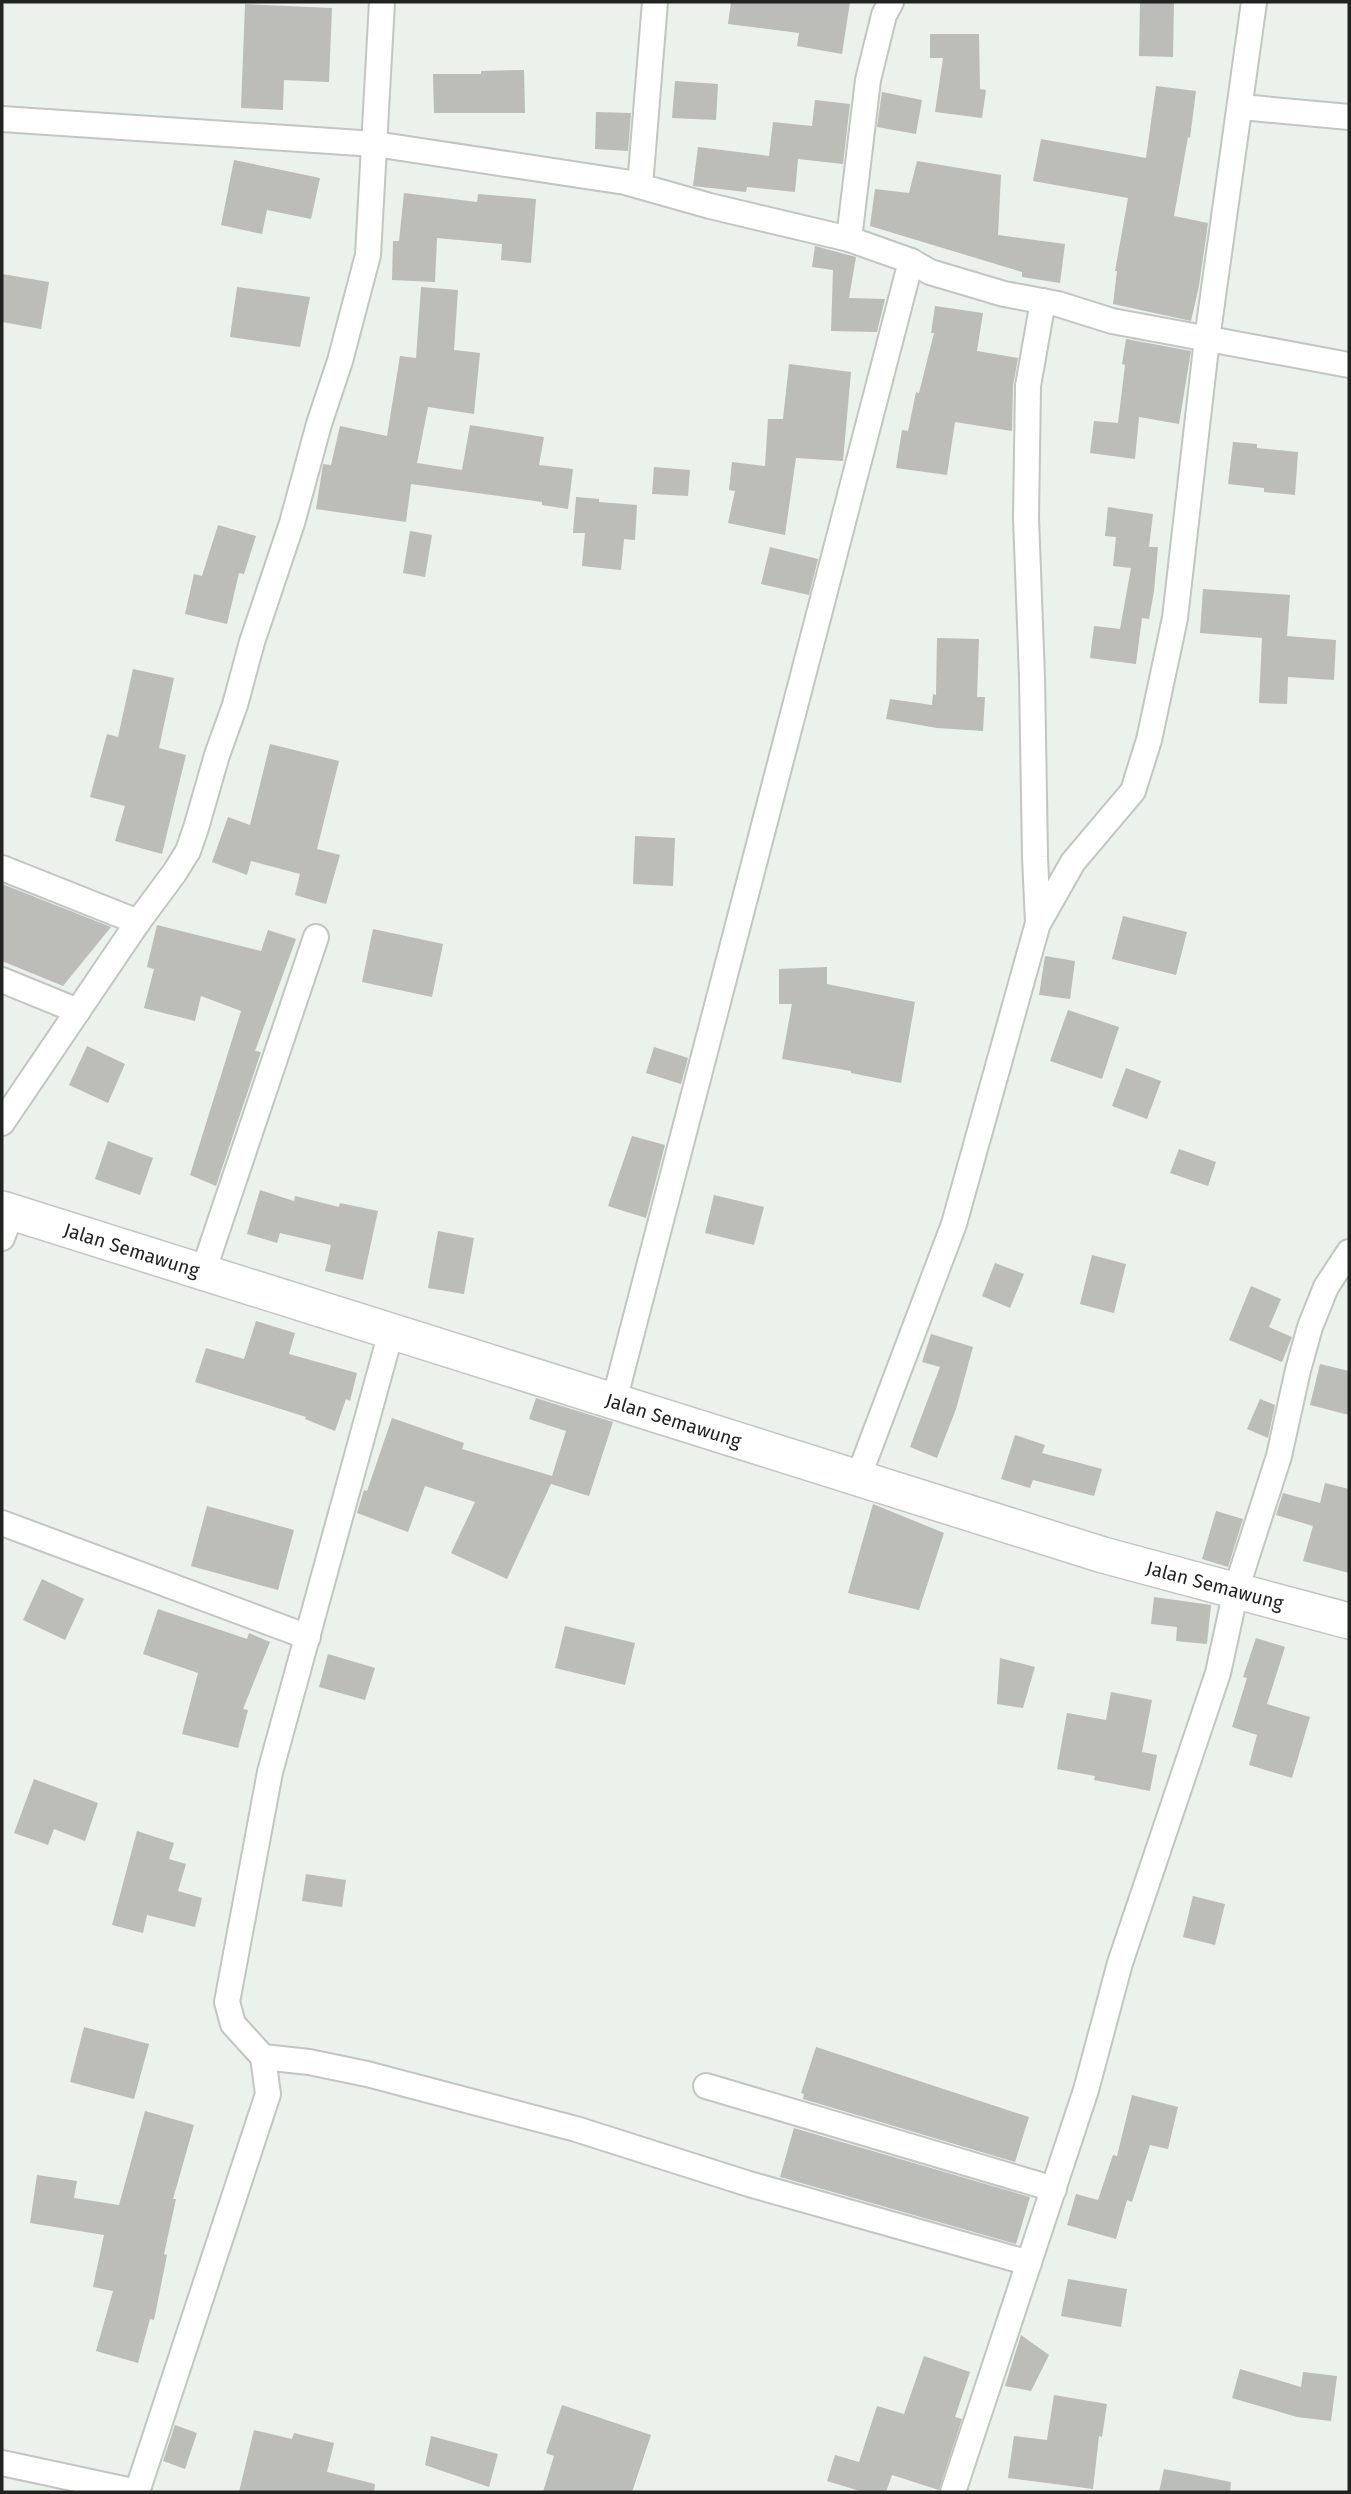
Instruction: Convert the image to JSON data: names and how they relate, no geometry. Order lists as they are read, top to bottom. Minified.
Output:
{"streets":{"street":["Jalan Semawung"]}}
